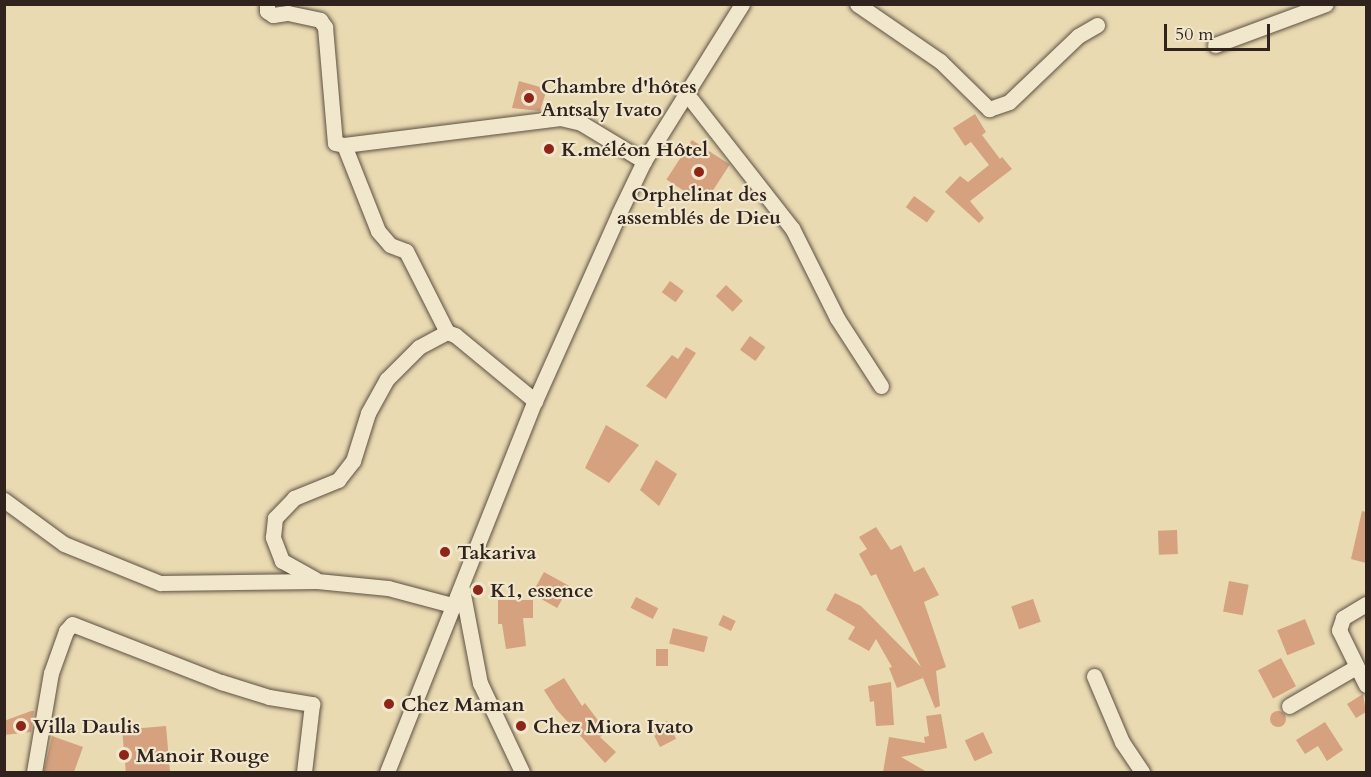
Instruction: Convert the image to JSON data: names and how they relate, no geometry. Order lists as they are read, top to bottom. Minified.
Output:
{"places":["Chambre d'hôtes Antsaly Ivato","K.méléon Hôtel","Orphelinat des assemblés de Dieu","Takariva","K1, essence","Chez Maman","Villa Daulis","Chez Miora Ivato","Manoir Rouge"],"scale_bar":"50 m"}
